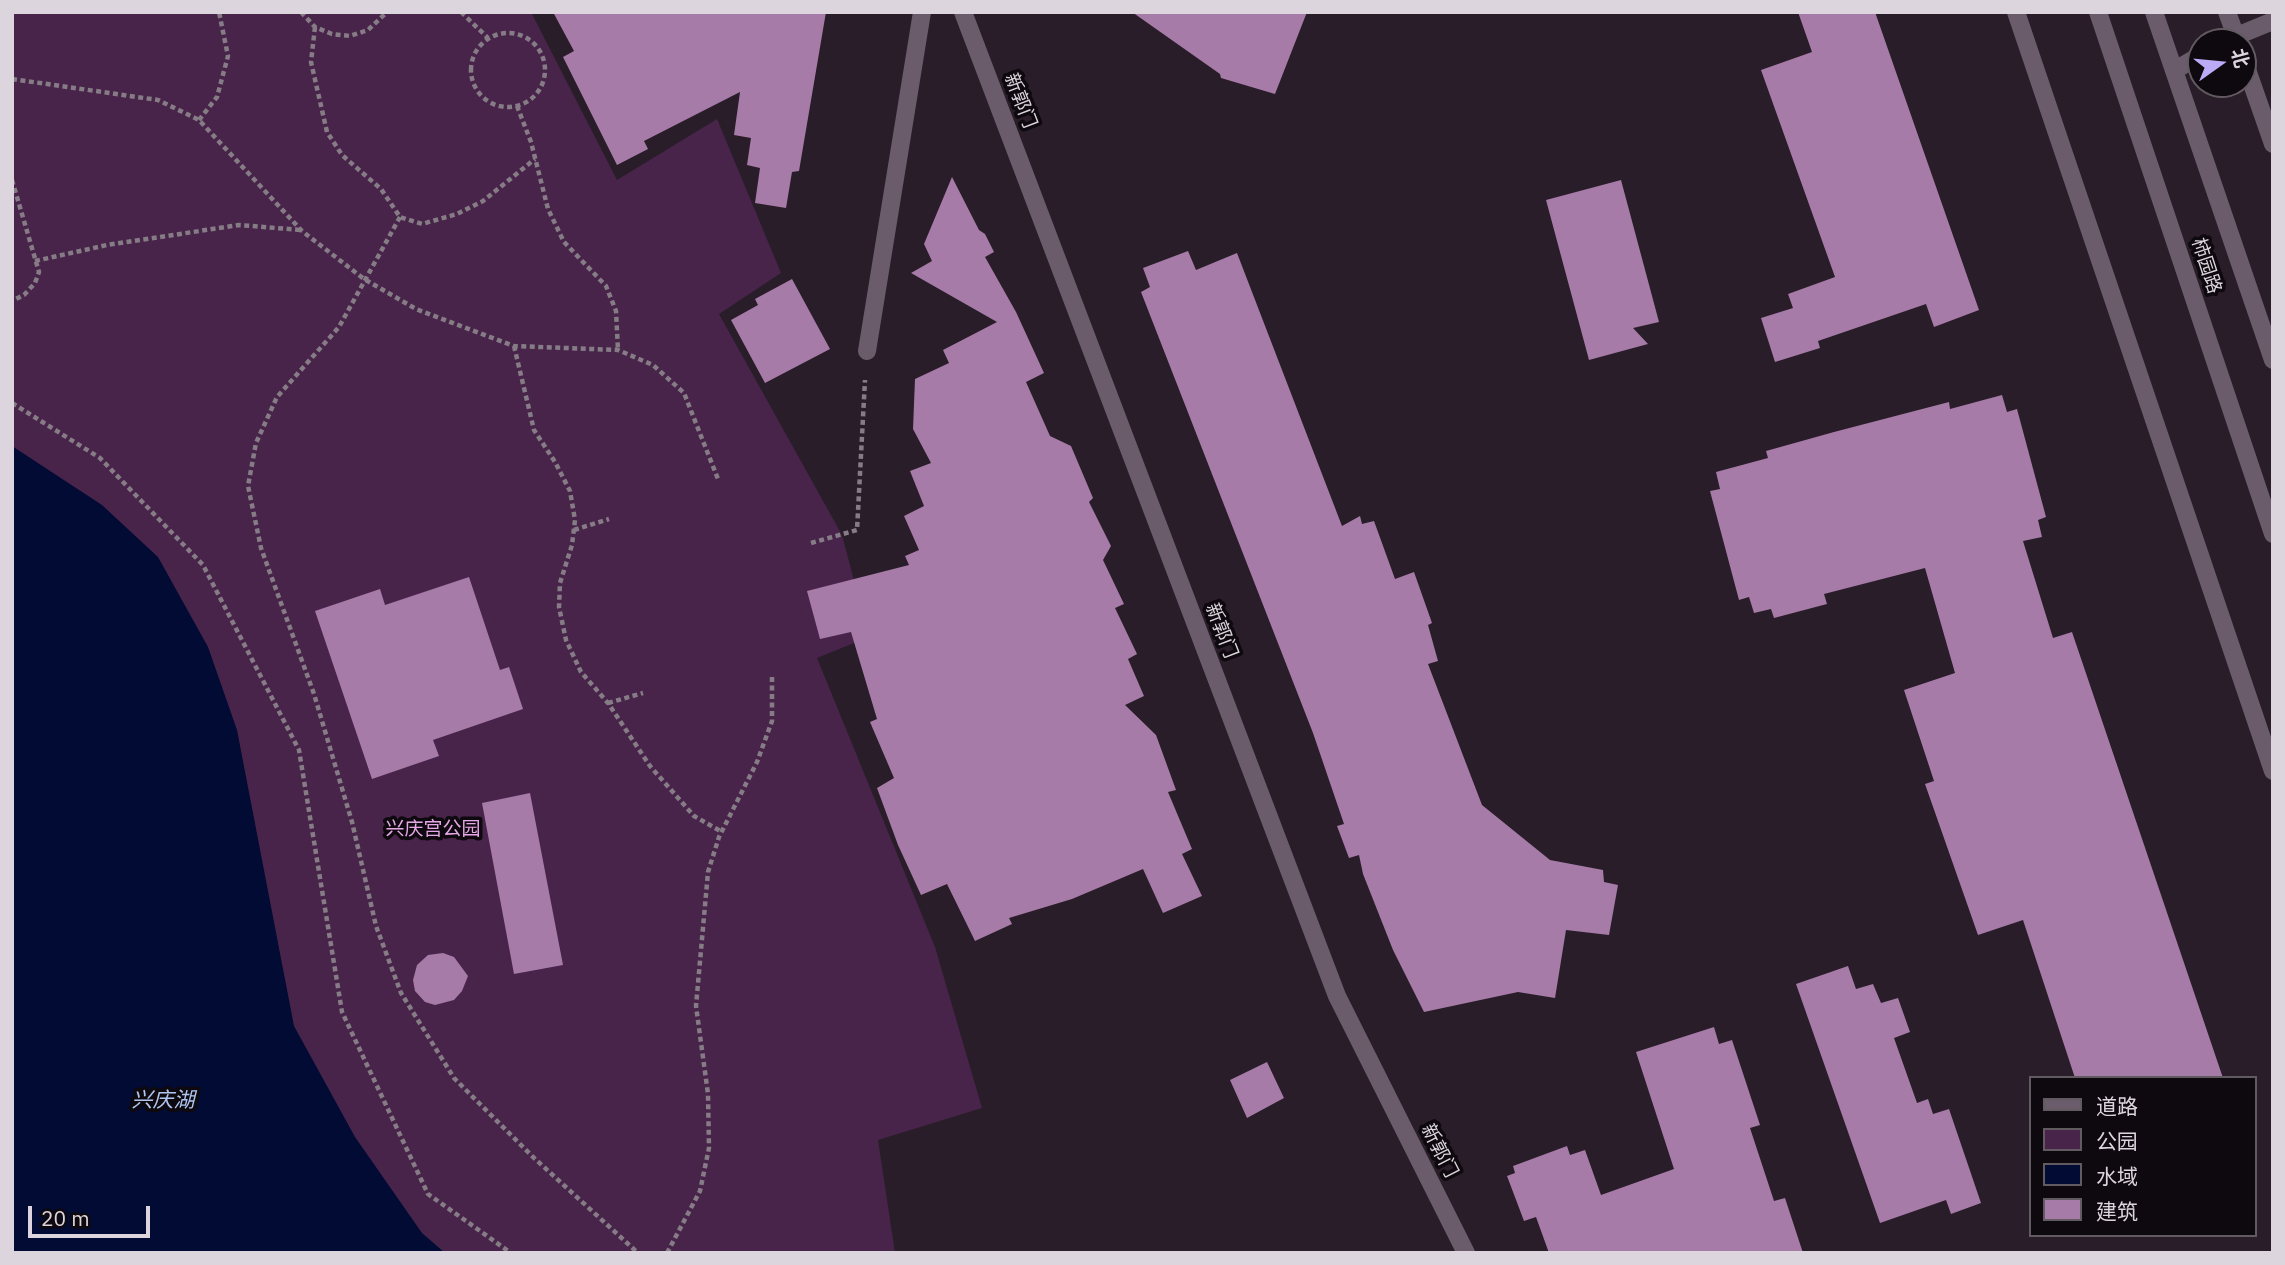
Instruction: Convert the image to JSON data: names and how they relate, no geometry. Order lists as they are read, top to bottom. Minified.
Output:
{"streets":{"street":["新郭门","柿园路"]},"water":["兴庆湖"],"parks":["兴庆宫公园"],"legend":["道路","公园","水域","建筑"],"scale_bar":"20 m","north":"right"}
